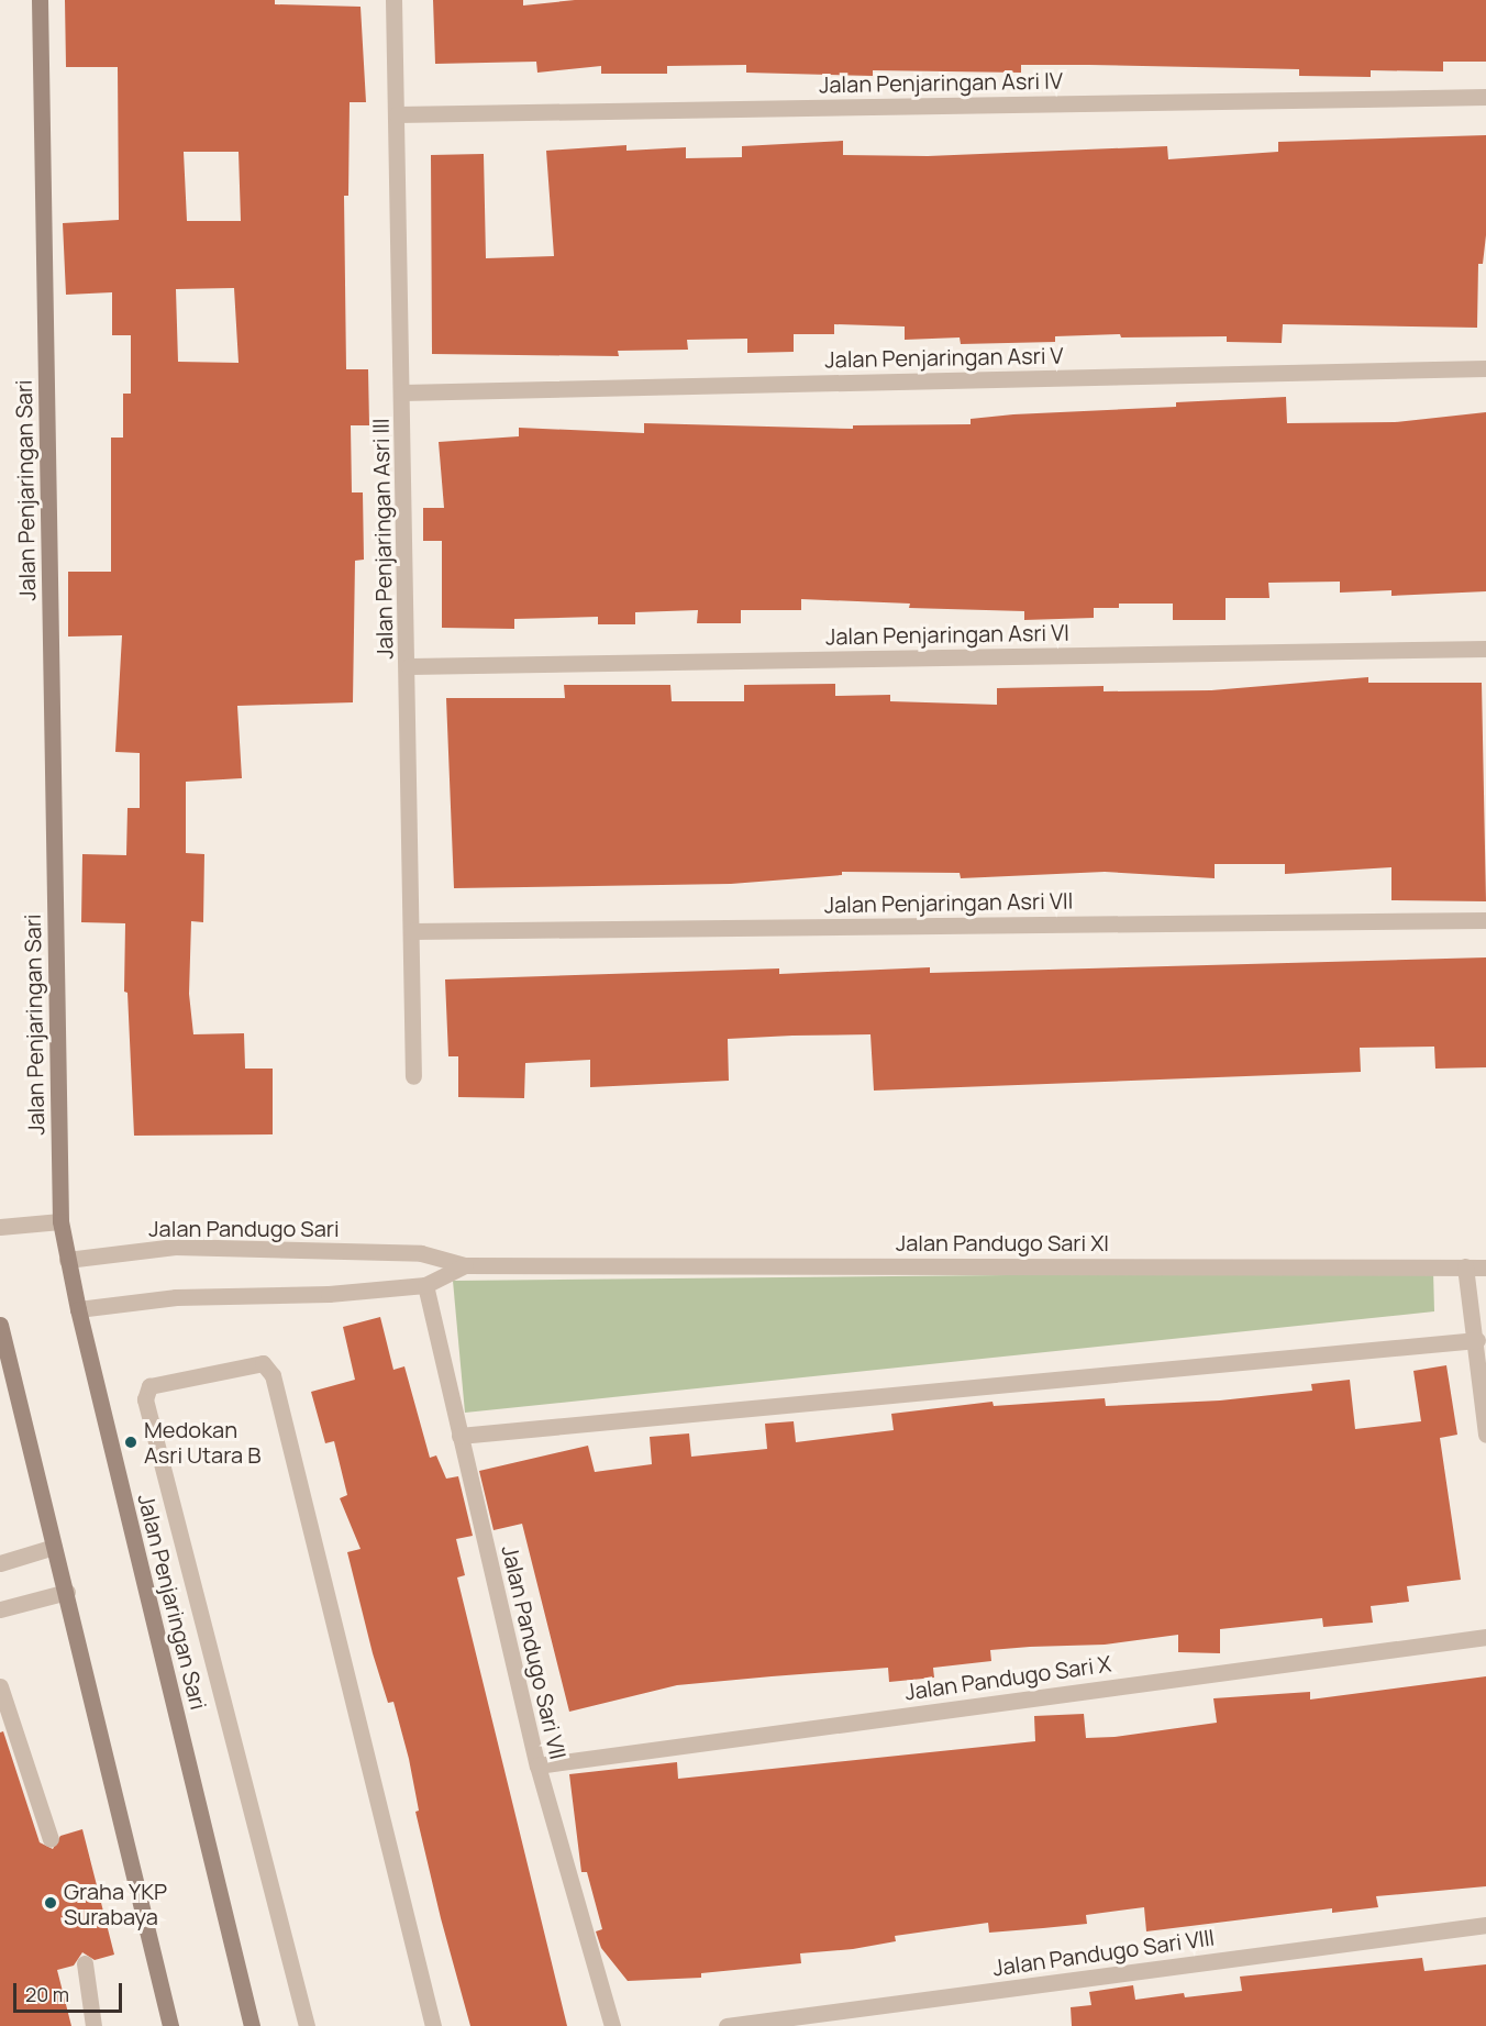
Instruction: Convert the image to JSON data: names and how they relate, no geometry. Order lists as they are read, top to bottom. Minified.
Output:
{"streets":{"street":["Jalan Penjaringan Asri IV","Jalan Penjaringan Asri V","Jalan Penjaringan Sari","Jalan Penjaringan Asri III","Jalan Penjaringan Asri VI","Jalan Penjaringan Asri VII","Jalan Pandugo Sari","Jalan Pandugo Sari XI","Jalan Pandugo Sari VII","Jalan Pandugo Sari X","Jalan Pandugo Sari VIII"]},"crossings":[["Jalan Penjaringan Asri IV","Jalan Penjaringan Asri III"],["Jalan Penjaringan Asri V","Jalan Penjaringan Asri III"],["Jalan Penjaringan Sari","Jalan Pandugo Sari"],["Jalan Penjaringan Asri III","Jalan Penjaringan Asri VI"],["Jalan Penjaringan Asri III","Jalan Penjaringan Asri VII"],["Jalan Pandugo Sari","Jalan Pandugo Sari XI"],["Jalan Pandugo Sari XI","Jalan Pandugo Sari VII"],["Jalan Pandugo Sari VII","Jalan Pandugo Sari X"]],"places":["Medokan Asri Utara B","Graha YKP Surabaya"],"scale_bar":"20 m"}
